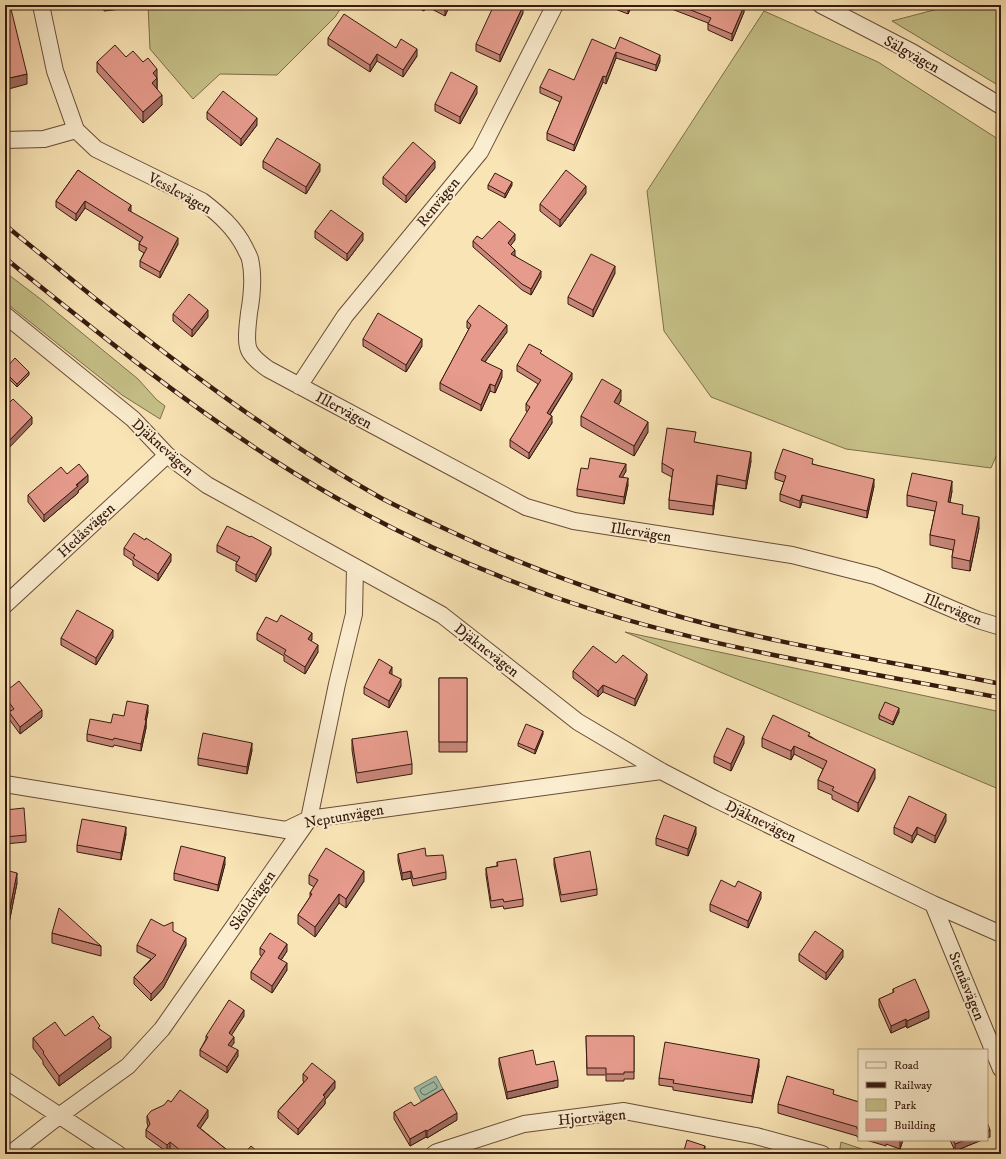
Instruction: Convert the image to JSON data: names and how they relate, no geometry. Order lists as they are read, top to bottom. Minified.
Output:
{"streets":{"street":["Sälgvägen","Vesslevägen","Renvägen","Illervägen","Djäknevägen","Hedåsvägen","Neptunvägen","Sköldvägen","Stenåsvägen","Hjortvägen"]},"crossings":[["Vesslevägen","Renvägen"],["Vesslevägen","Illervägen"],["Renvägen","Illervägen"],["Djäknevägen","Hedåsvägen"],["Djäknevägen","Neptunvägen"],["Djäknevägen","Sköldvägen"],["Djäknevägen","Stenåsvägen"],["Neptunvägen","Sköldvägen"]],"legend":["Road","Railway","Park","Building"]}
